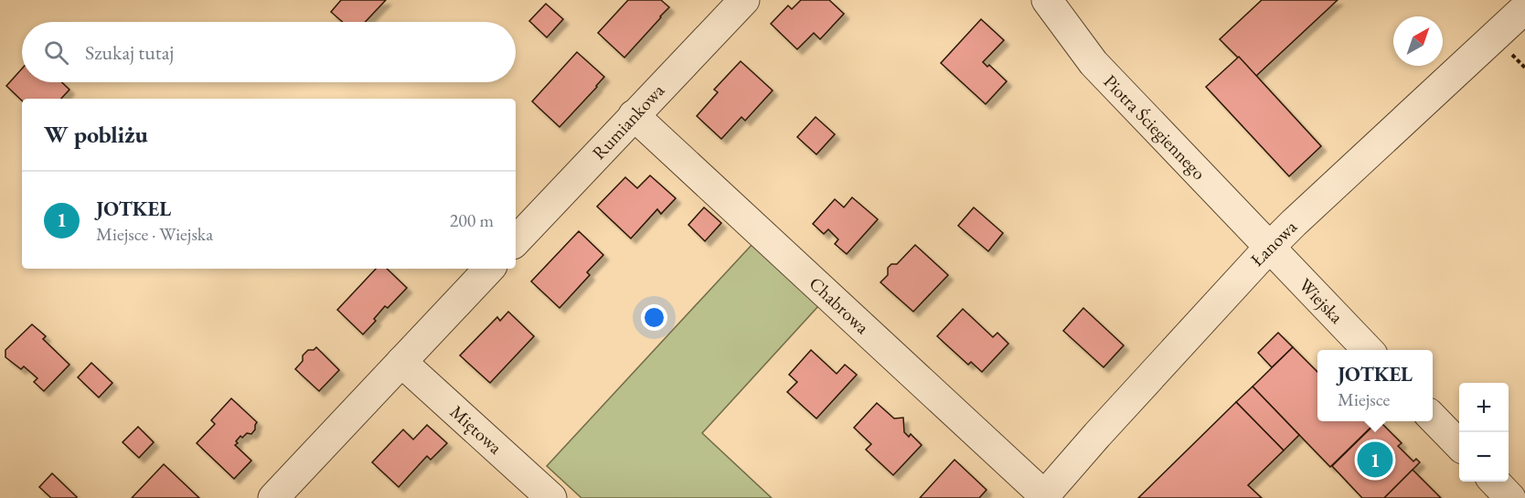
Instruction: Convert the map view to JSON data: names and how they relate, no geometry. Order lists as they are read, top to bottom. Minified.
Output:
{"streets":{"street":["Rumiankowa","Piotra Ściegiennego","Łanowa","Wiejska","Chabrowa","Miętowa"]},"crossings":[["Rumiankowa","Chabrowa"],["Piotra Ściegiennego","Łanowa"],["Piotra Ściegiennego","Wiejska"],["Łanowa","Wiejska"],["Łanowa","Chabrowa"]],"north":"top right","page":{"search":"Szukaj tutaj","heading":"W pobliżu","list":[{"mark":"1","name":"JOTKEL","note":"Miejsce · Wiejska","value":"200 m"}],"popup":["JOTKEL","Miejsce"],"map_buttons":["+","−"],"pins":"1"}}
